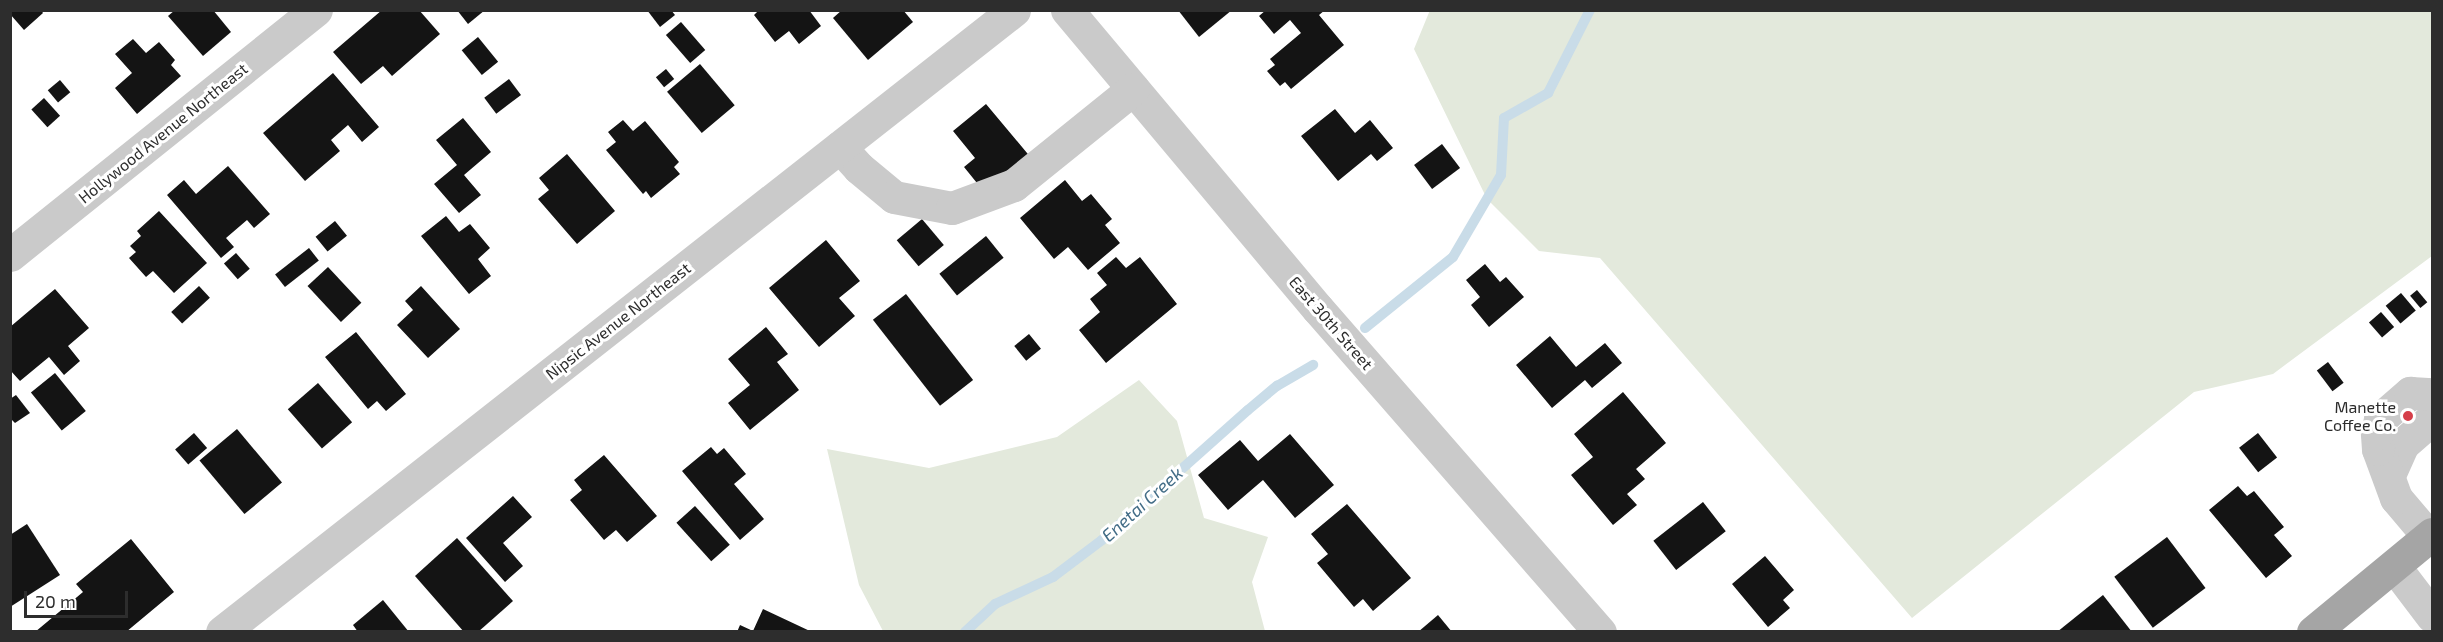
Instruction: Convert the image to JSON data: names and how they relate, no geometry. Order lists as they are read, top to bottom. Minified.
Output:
{"streets":{"street":["Hollywood Avenue Northeast","Nipsic Avenue Northeast","East 30th Street"]},"water":["Enetai Creek"],"places":["Manette Coffee Co."],"scale_bar":"20 m"}
